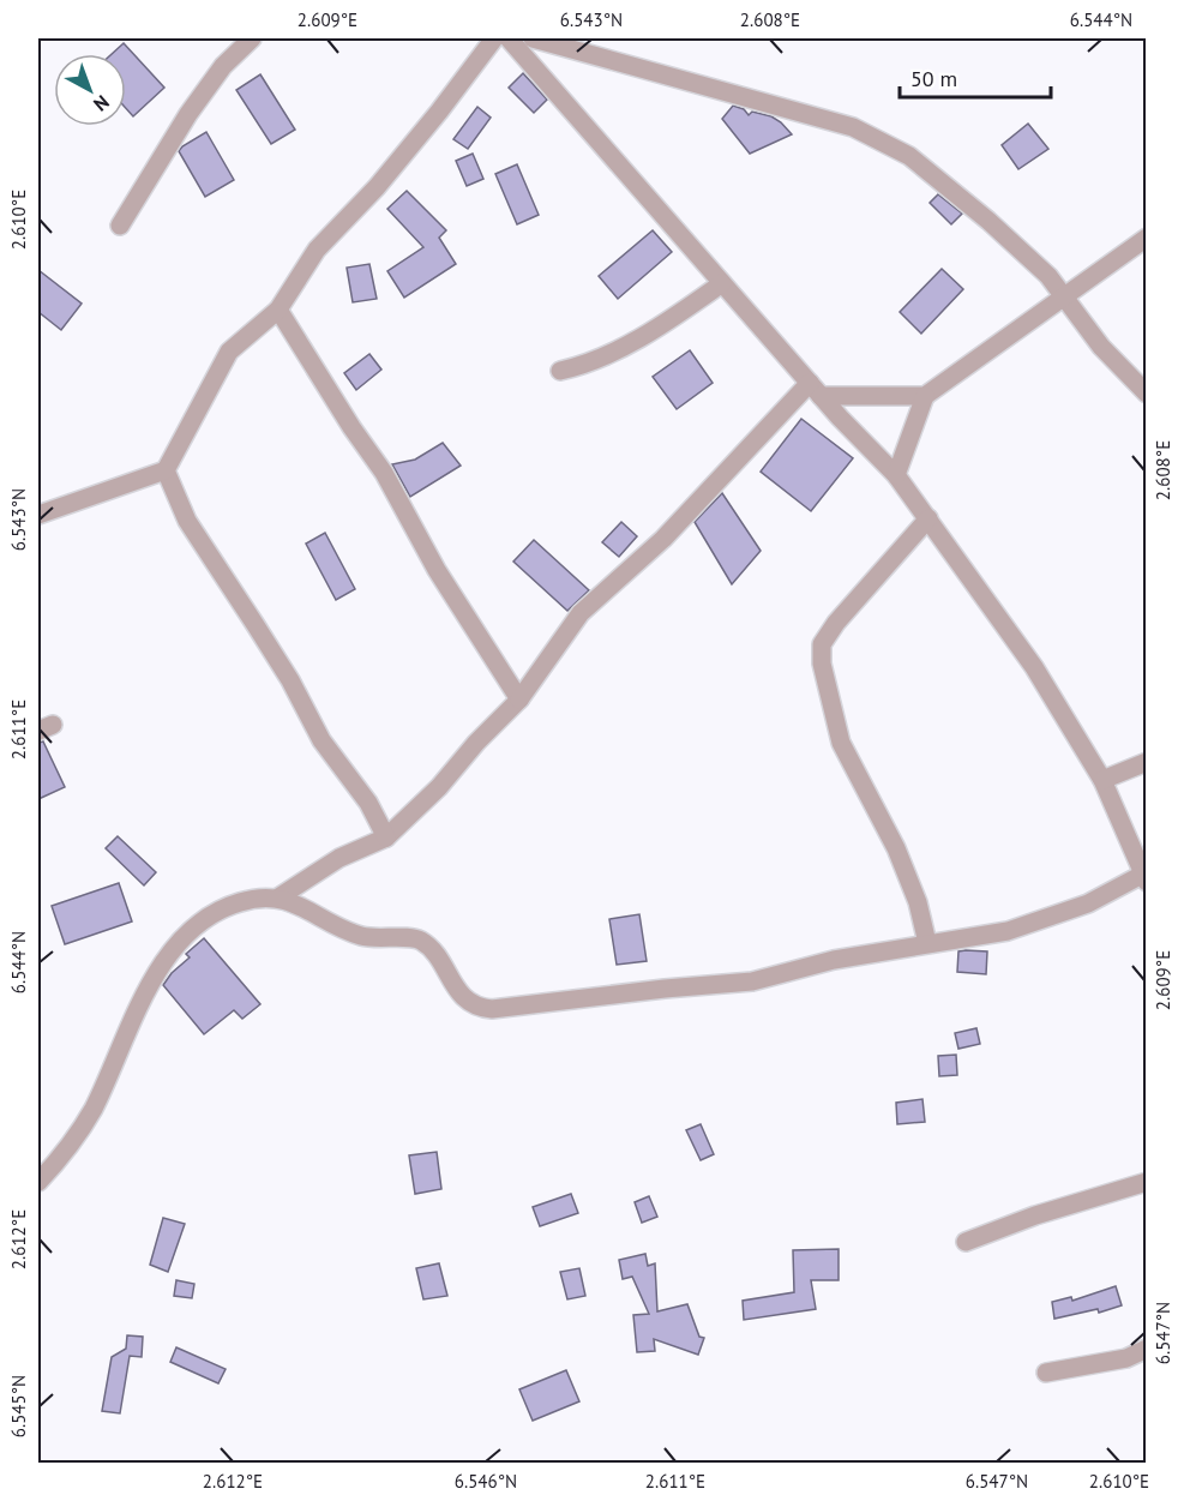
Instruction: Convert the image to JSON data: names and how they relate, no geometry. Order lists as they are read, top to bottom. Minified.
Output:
{"scale_bar":"50 m","north":"bottom right","coordinates":["2.609°E","6.543°N","2.608°E","6.544°N","2.610°E","2.611°E","2.612°E","6.547°N","6.545°N","6.546°N"]}
